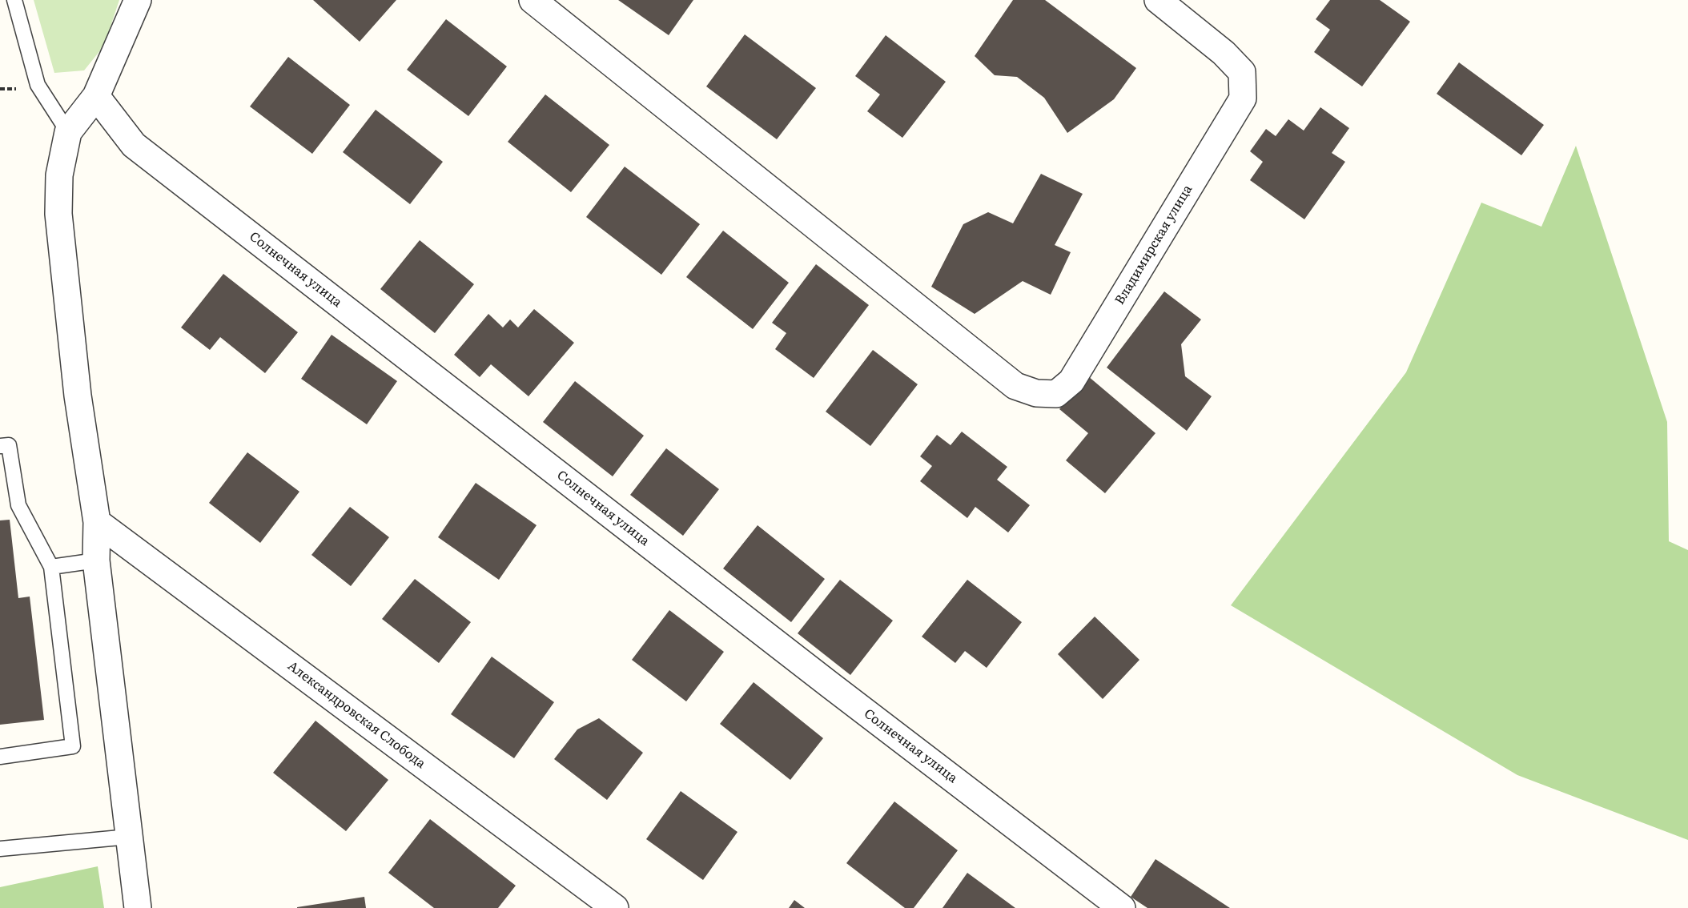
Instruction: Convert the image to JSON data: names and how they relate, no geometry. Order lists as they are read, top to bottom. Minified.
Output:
{"streets":{"street":["Владимирская улица","Солнечная улица","Александровская Слобода"]}}
